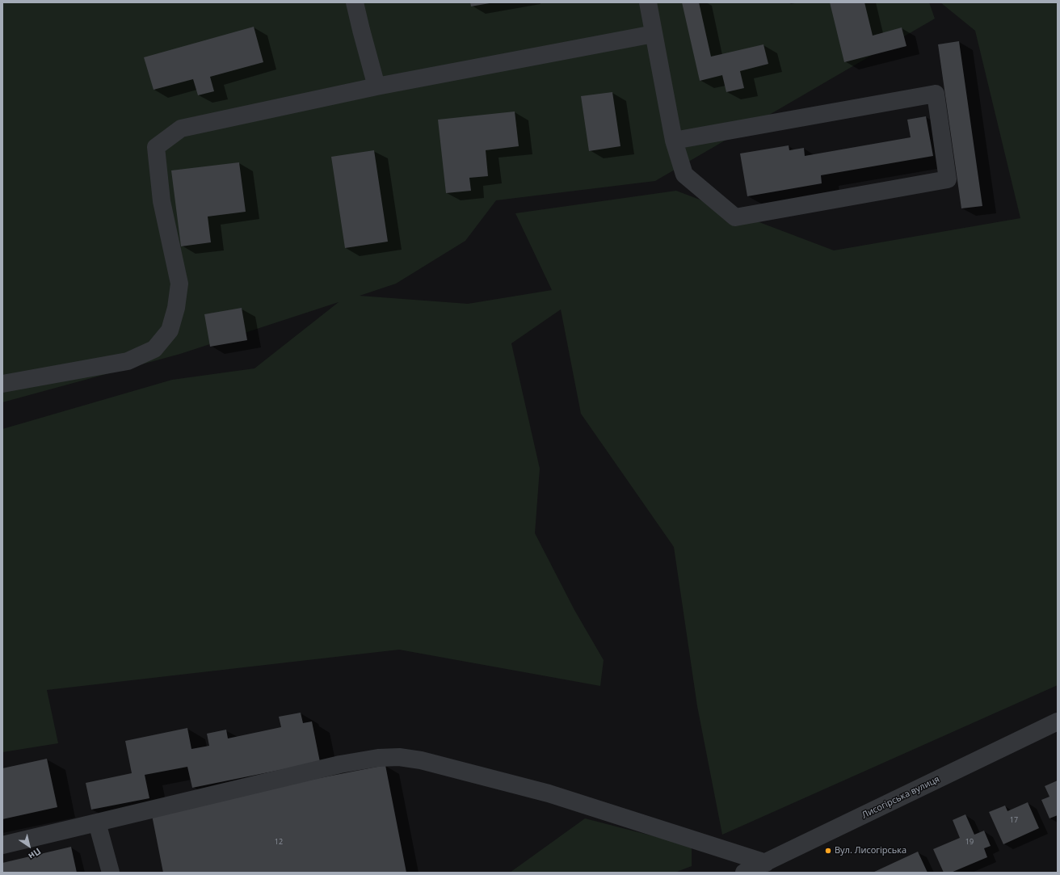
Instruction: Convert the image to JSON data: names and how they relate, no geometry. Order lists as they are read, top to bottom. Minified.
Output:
{"streets":{"street":["Лисогірська вулиця"]},"places":["Вул. Лисогірська"],"house_numbers":["17","12","19"],"north":"bottom right"}
